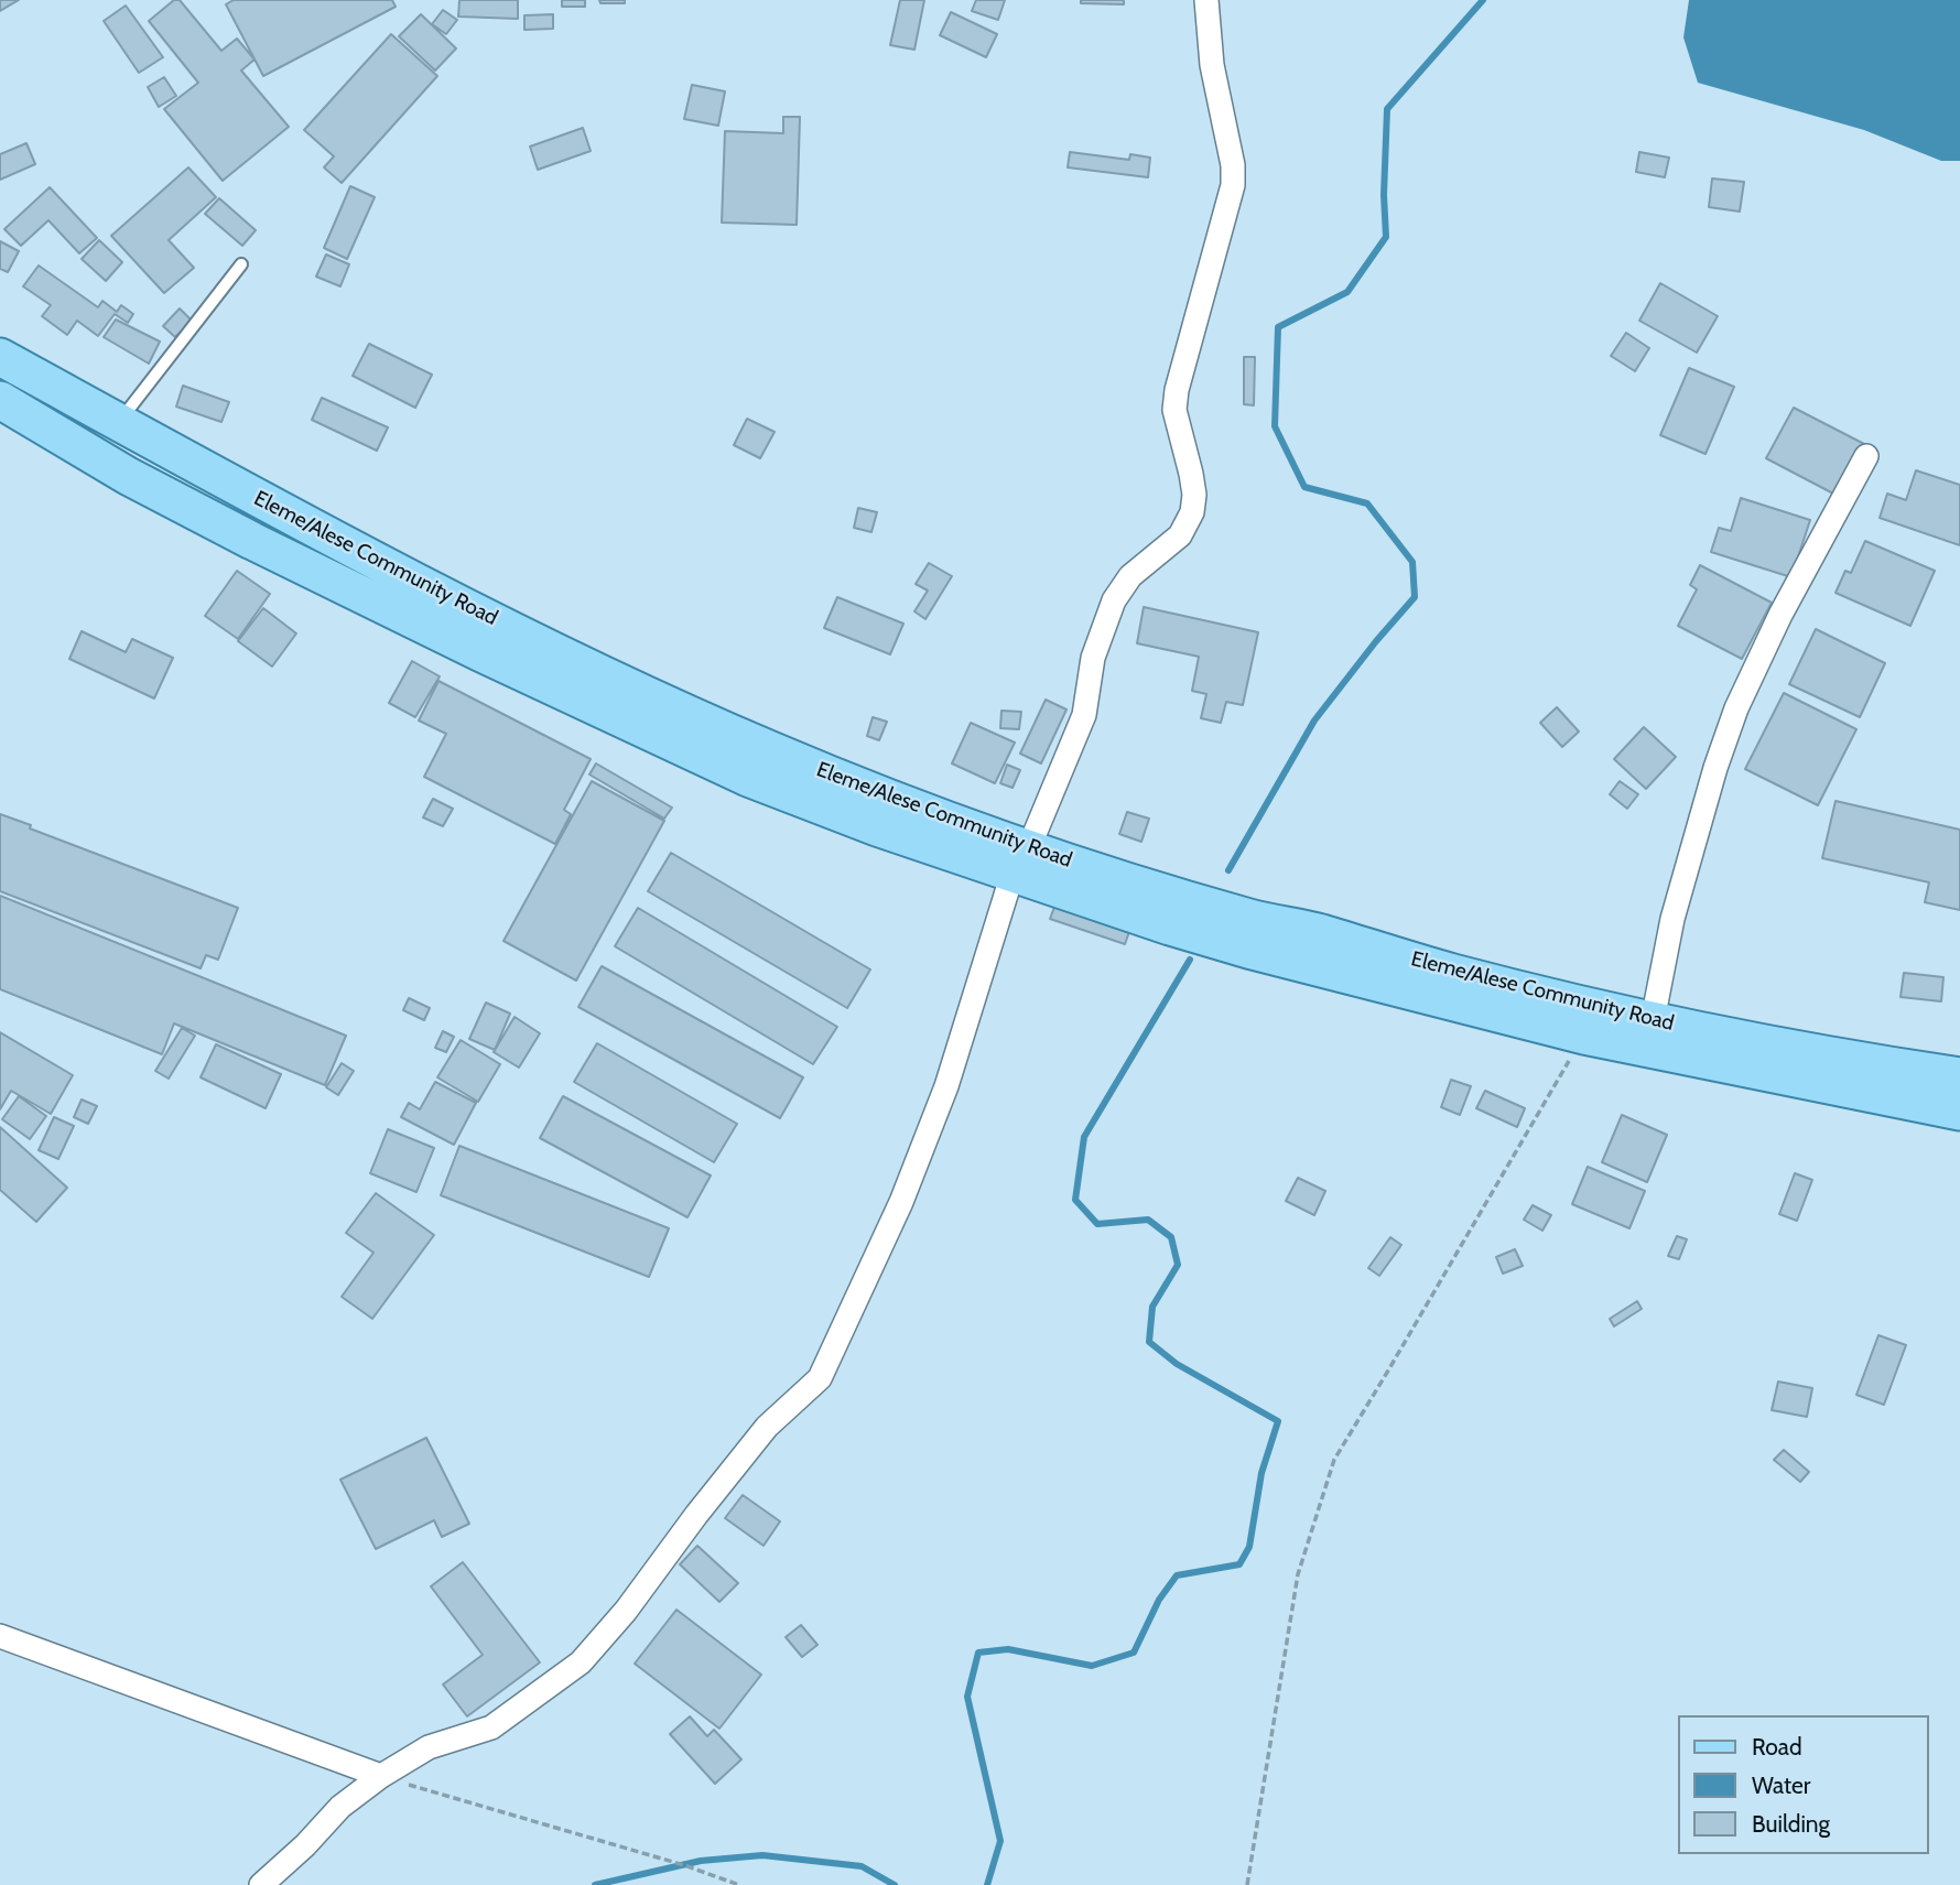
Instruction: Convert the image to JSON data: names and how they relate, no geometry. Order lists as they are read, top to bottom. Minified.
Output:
{"streets":{"main road":["Eleme/Alese Community Road"]},"legend":["Road","Water","Building"]}
